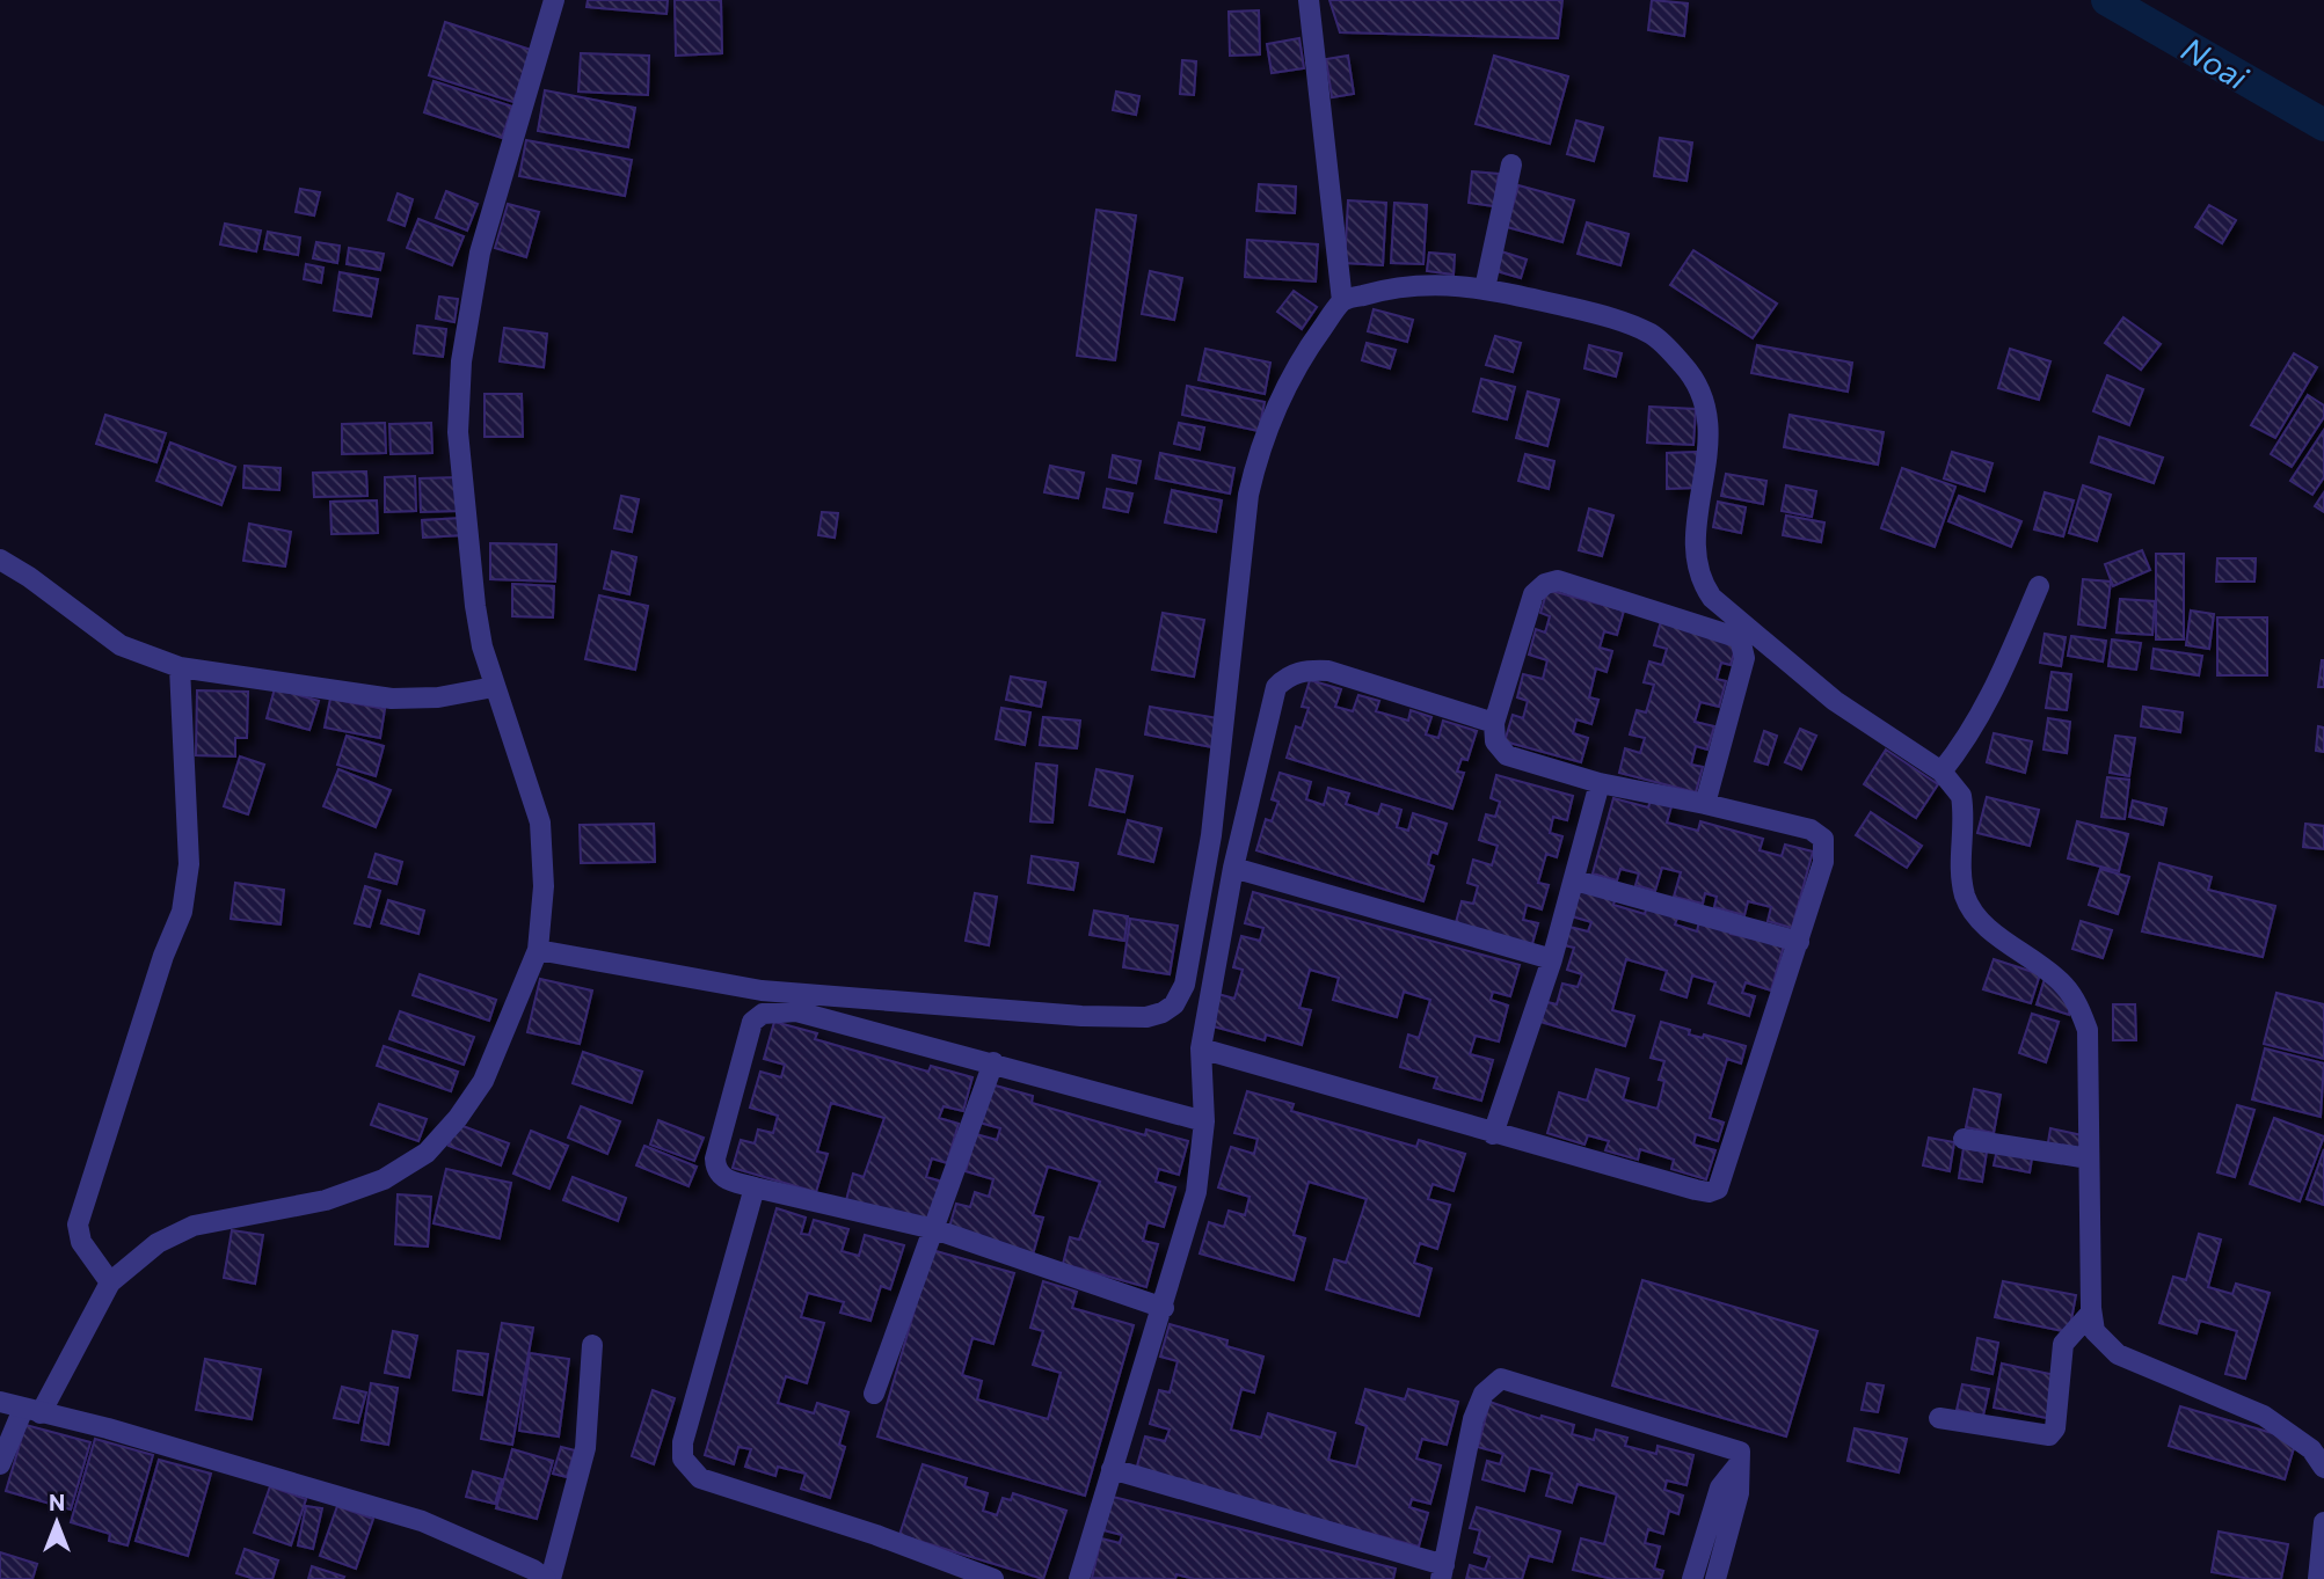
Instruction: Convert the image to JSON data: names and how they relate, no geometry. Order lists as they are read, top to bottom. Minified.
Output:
{"water":["Noai"],"north":"top"}
